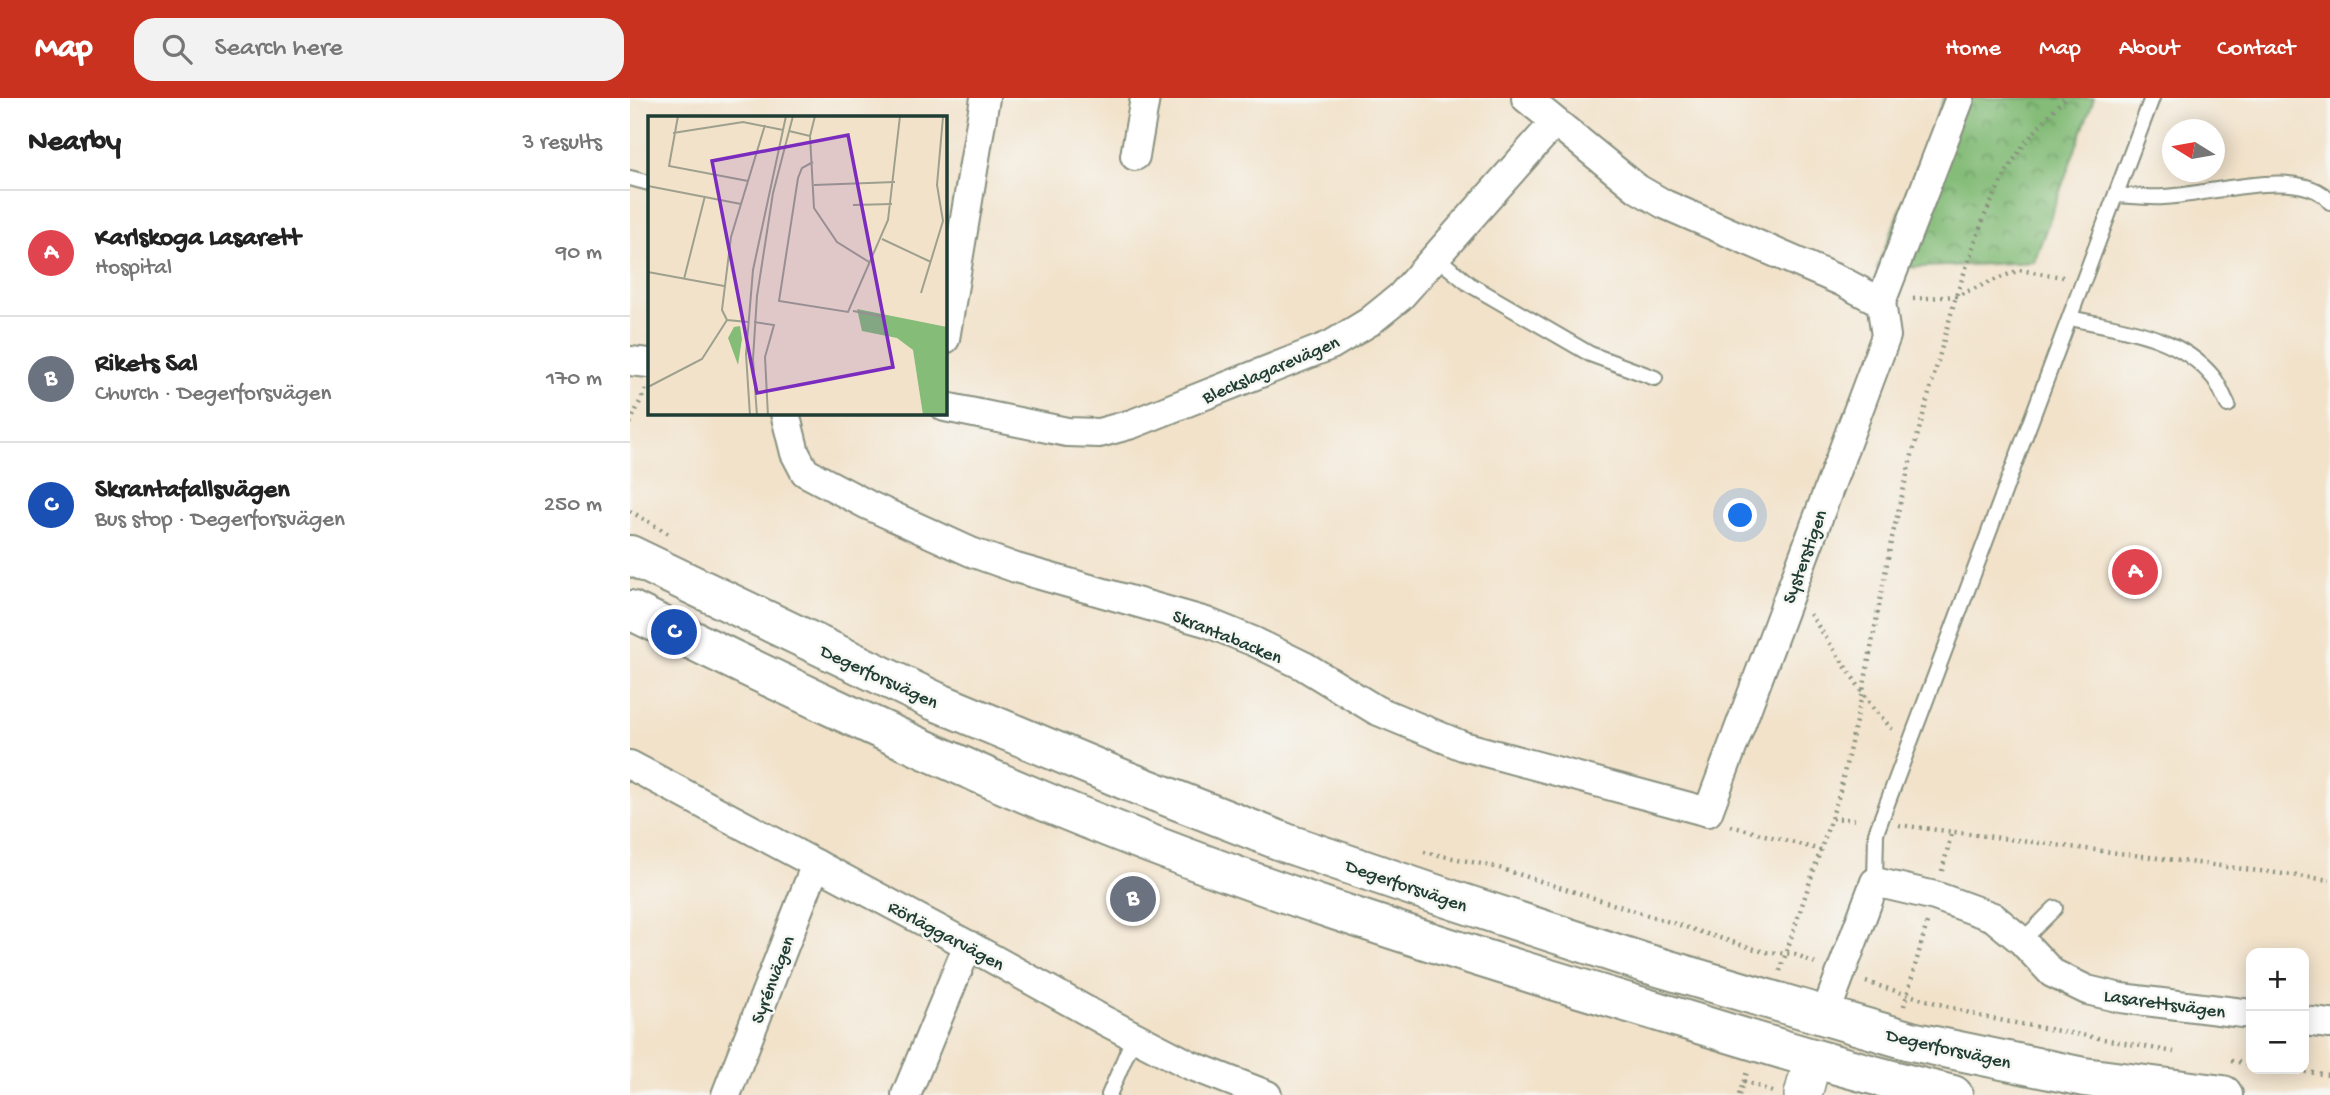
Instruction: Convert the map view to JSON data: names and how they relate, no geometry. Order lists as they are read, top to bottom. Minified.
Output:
{"streets":{"main road":["Degerforsvägen"],"street":["Bleckslagarevägen","Systerstigen","Skrantabacken","Rörläggarvägen","Syrénvägen","Lasarettsvägen"]},"crossings":[["Systerstigen","Skrantabacken"],["Rörläggarvägen","Syrénvägen"]],"north":"left","page":{"header":"Map","search":"Search here","nav":["Home","Map","About","Contact"],"heading":["Nearby","3 results"],"list":[{"mark":"A","name":"Karlskoga Lasarett","note":"Hospital","value":"90 m"},{"mark":"B","name":"Rikets Sal","note":"Church · Degerforsvägen","value":"170 m"},{"mark":"C","name":"Skrantafallsvägen","note":"Bus stop · Degerforsvägen","value":"250 m"}],"pins":["A","C","B"],"map_buttons":["+","−"]}}
